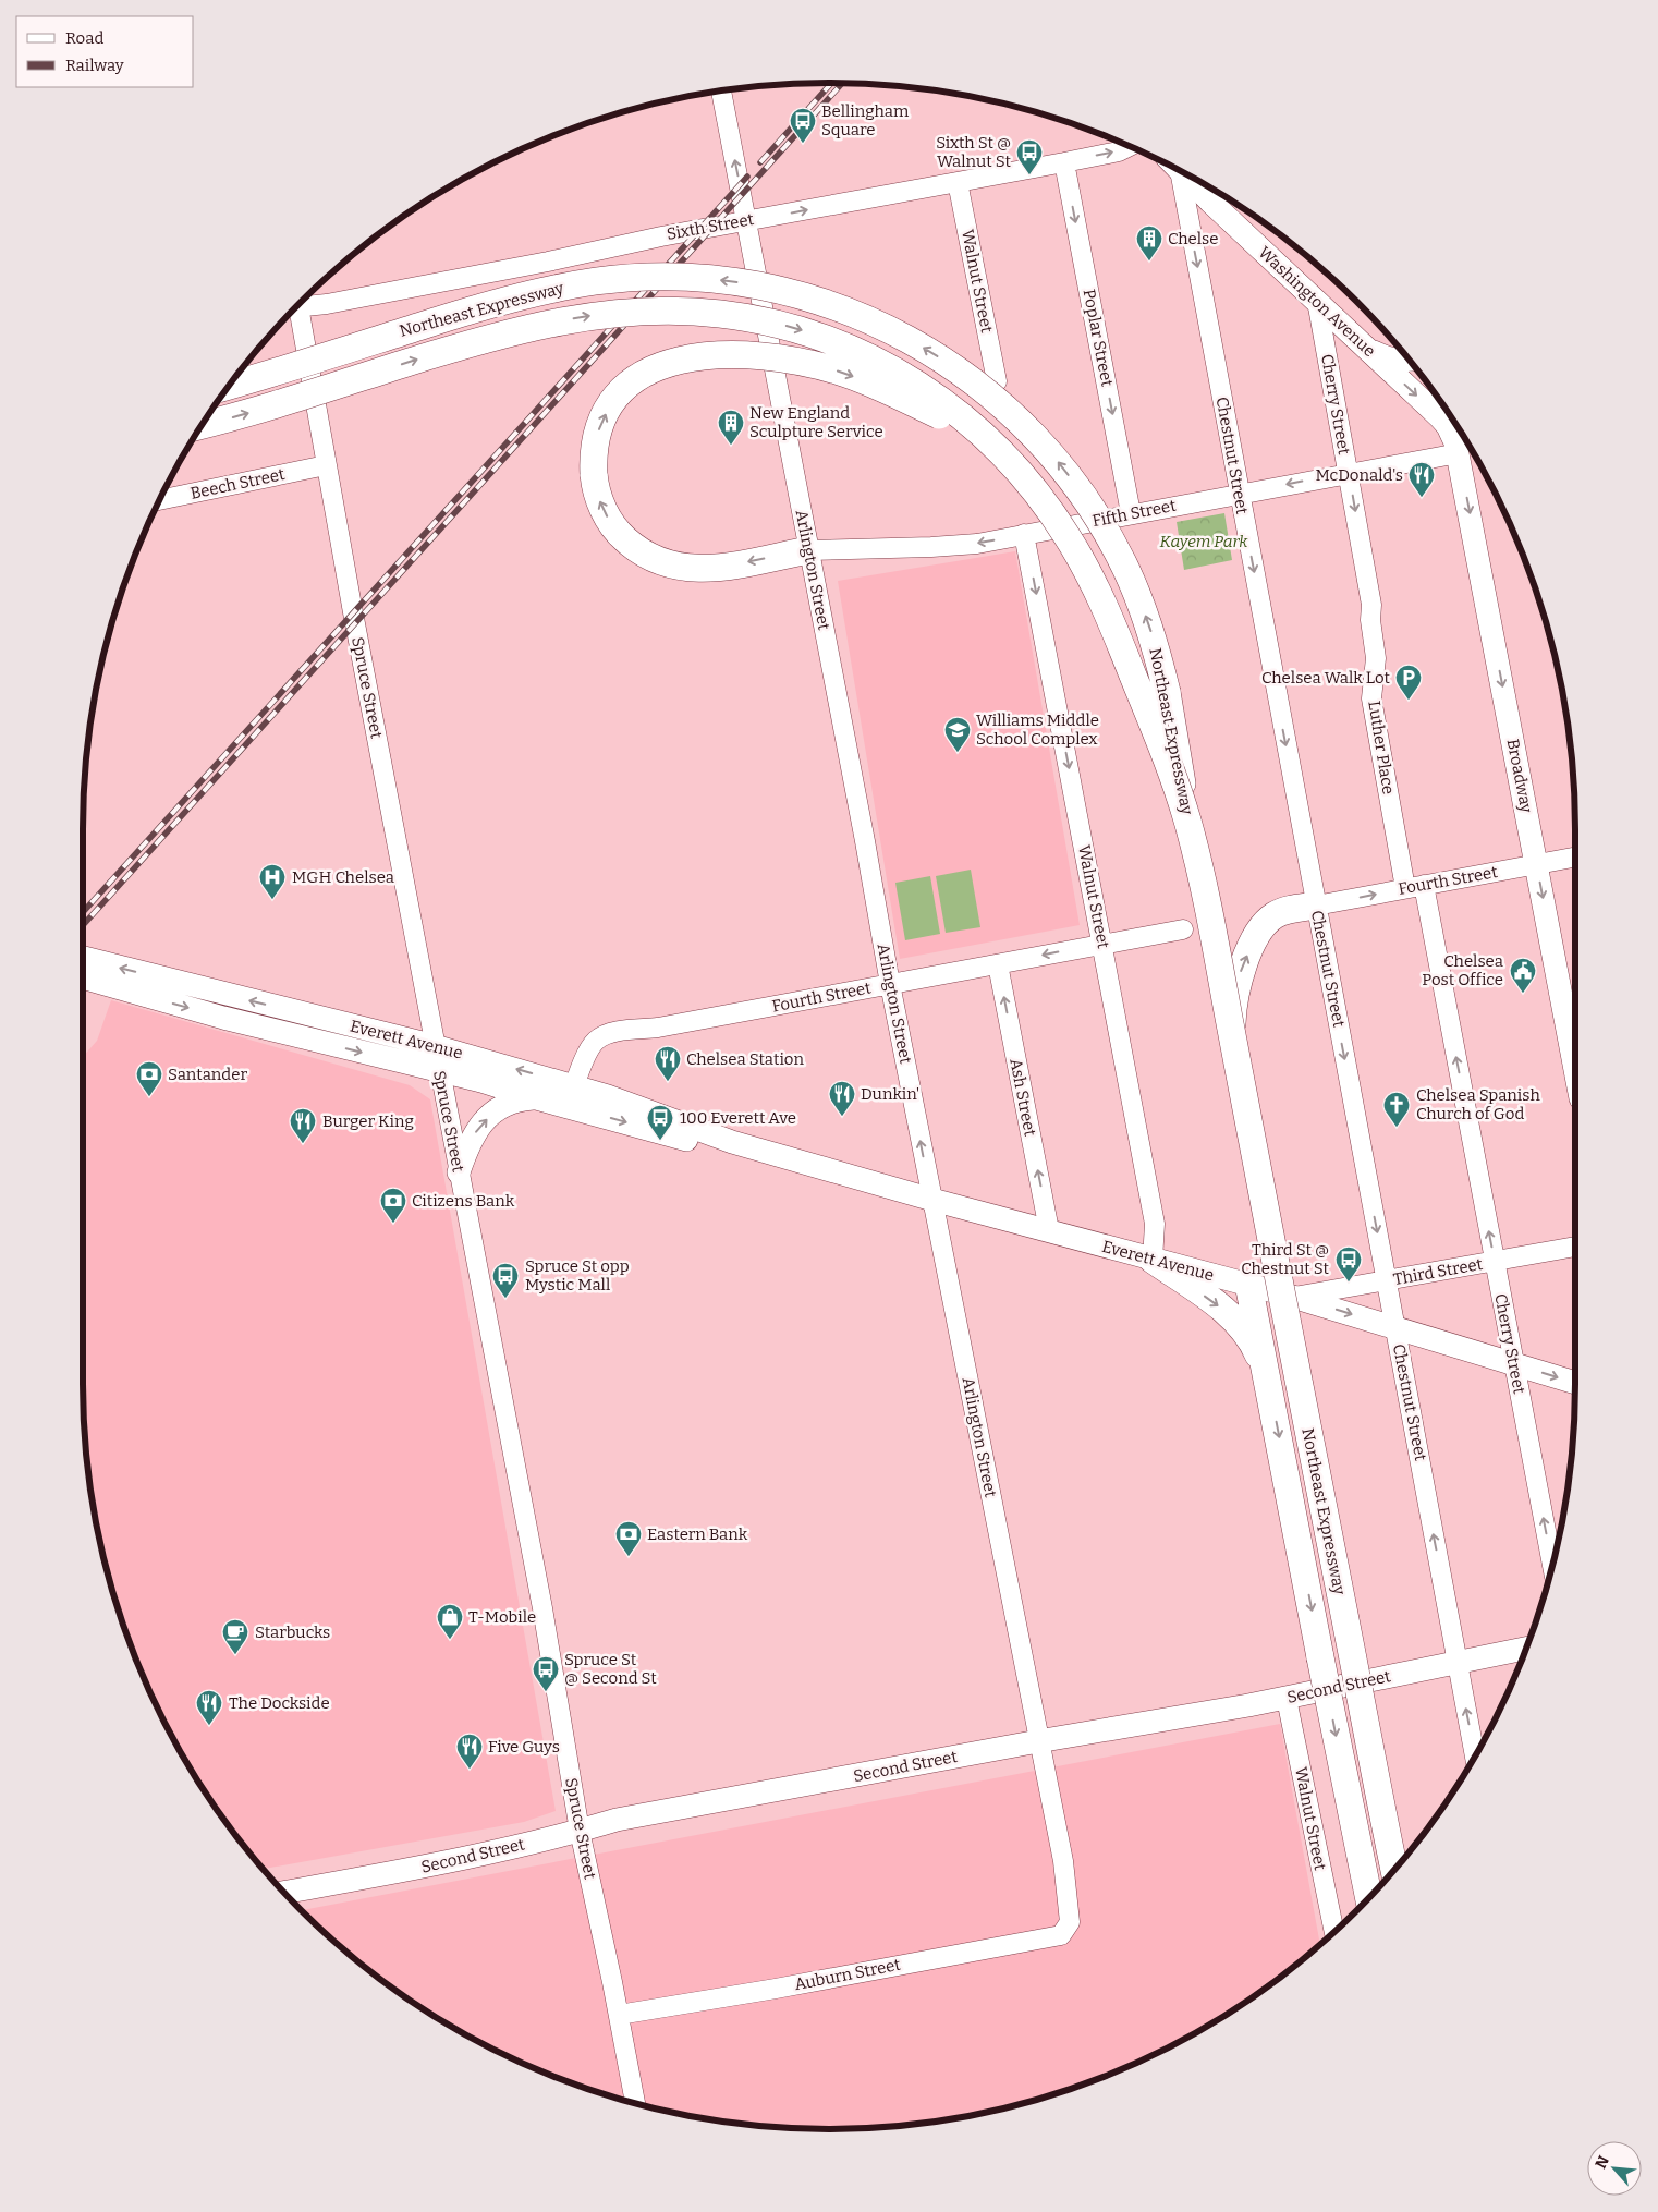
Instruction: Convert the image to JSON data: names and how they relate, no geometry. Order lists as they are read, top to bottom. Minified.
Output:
{"streets":{"highway":["Northeast Expressway"],"main road":["Washington Avenue","Broadway","Everett Avenue","Second Street"],"street":["Sixth Street","Walnut Street","Poplar Street","Cherry Street","Chestnut Street","Beech Street","Fifth Street","Arlington Street","Spruce Street","Luther Place","Fourth Street","Ash Street","Third Street","Auburn Street"]},"crossings":[["Sixth Street","Walnut Street"],["Sixth Street","Poplar Street"],["Sixth Street","Arlington Street"],["Walnut Street","Fifth Street"],["Walnut Street","Fourth Street"],["Walnut Street","Everett Avenue"],["Walnut Street","Second Street"],["Washington Avenue","Cherry Street"],["Washington Avenue","Fifth Street"],["Washington Avenue","Broadway"],["Poplar Street","Fifth Street"],["Cherry Street","Fifth Street"],["Cherry Street","Luther Place"],["Cherry Street","Fourth Street"],["Cherry Street","Everett Avenue"],["Cherry Street","Third Street"],["Chestnut Street","Fifth Street"],["Chestnut Street","Fourth Street"],["Chestnut Street","Everett Avenue"],["Chestnut Street","Third Street"],["Chestnut Street","Second Street"],["Beech Street","Spruce Street"],["Fifth Street","Arlington Street"],["Fifth Street","Broadway"],["Arlington Street","Fourth Street"],["Arlington Street","Everett Avenue"],["Arlington Street","Second Street"],["Arlington Street","Auburn Street"],["Spruce Street","Everett Avenue"],["Spruce Street","Second Street"],["Spruce Street","Auburn Street"],["Luther Place","Fourth Street"],["Broadway","Fourth Street"],["Fourth Street","Everett Avenue"],["Fourth Street","Ash Street"],["Everett Avenue","Ash Street"],["Everett Avenue","Third Street"]],"one_way":["Walnut Street","Poplar Street","Fifth Street","Broadway","Ash Street"],"parks":["Kayem Park"],"places":{"bus stop":["Bellingham Square","Sixth St @ Walnut St","100 Everett Ave","Third St @ Chestnut St","Spruce St opp Mystic Mall","Spruce St @ Second St"],"building":["Chelse","New England Sculpture Service"],"restaurant":["McDonald's","Chelsea Station","Dunkin'","Burger King","The Dockside","Five Guys"],"parking":["Chelsea Walk Lot"],"school or university":["Williams Middle School Complex"],"hospital":["MGH Chelsea"],"public building":["Chelsea Post Office"],"bank":["Santander","Citizens Bank","Eastern Bank"],"church":["Chelsea Spanish Church of God"],"shop":["T-Mobile"],"cafe":["Starbucks"]},"legend":["Road","Railway"],"north":"top left"}
